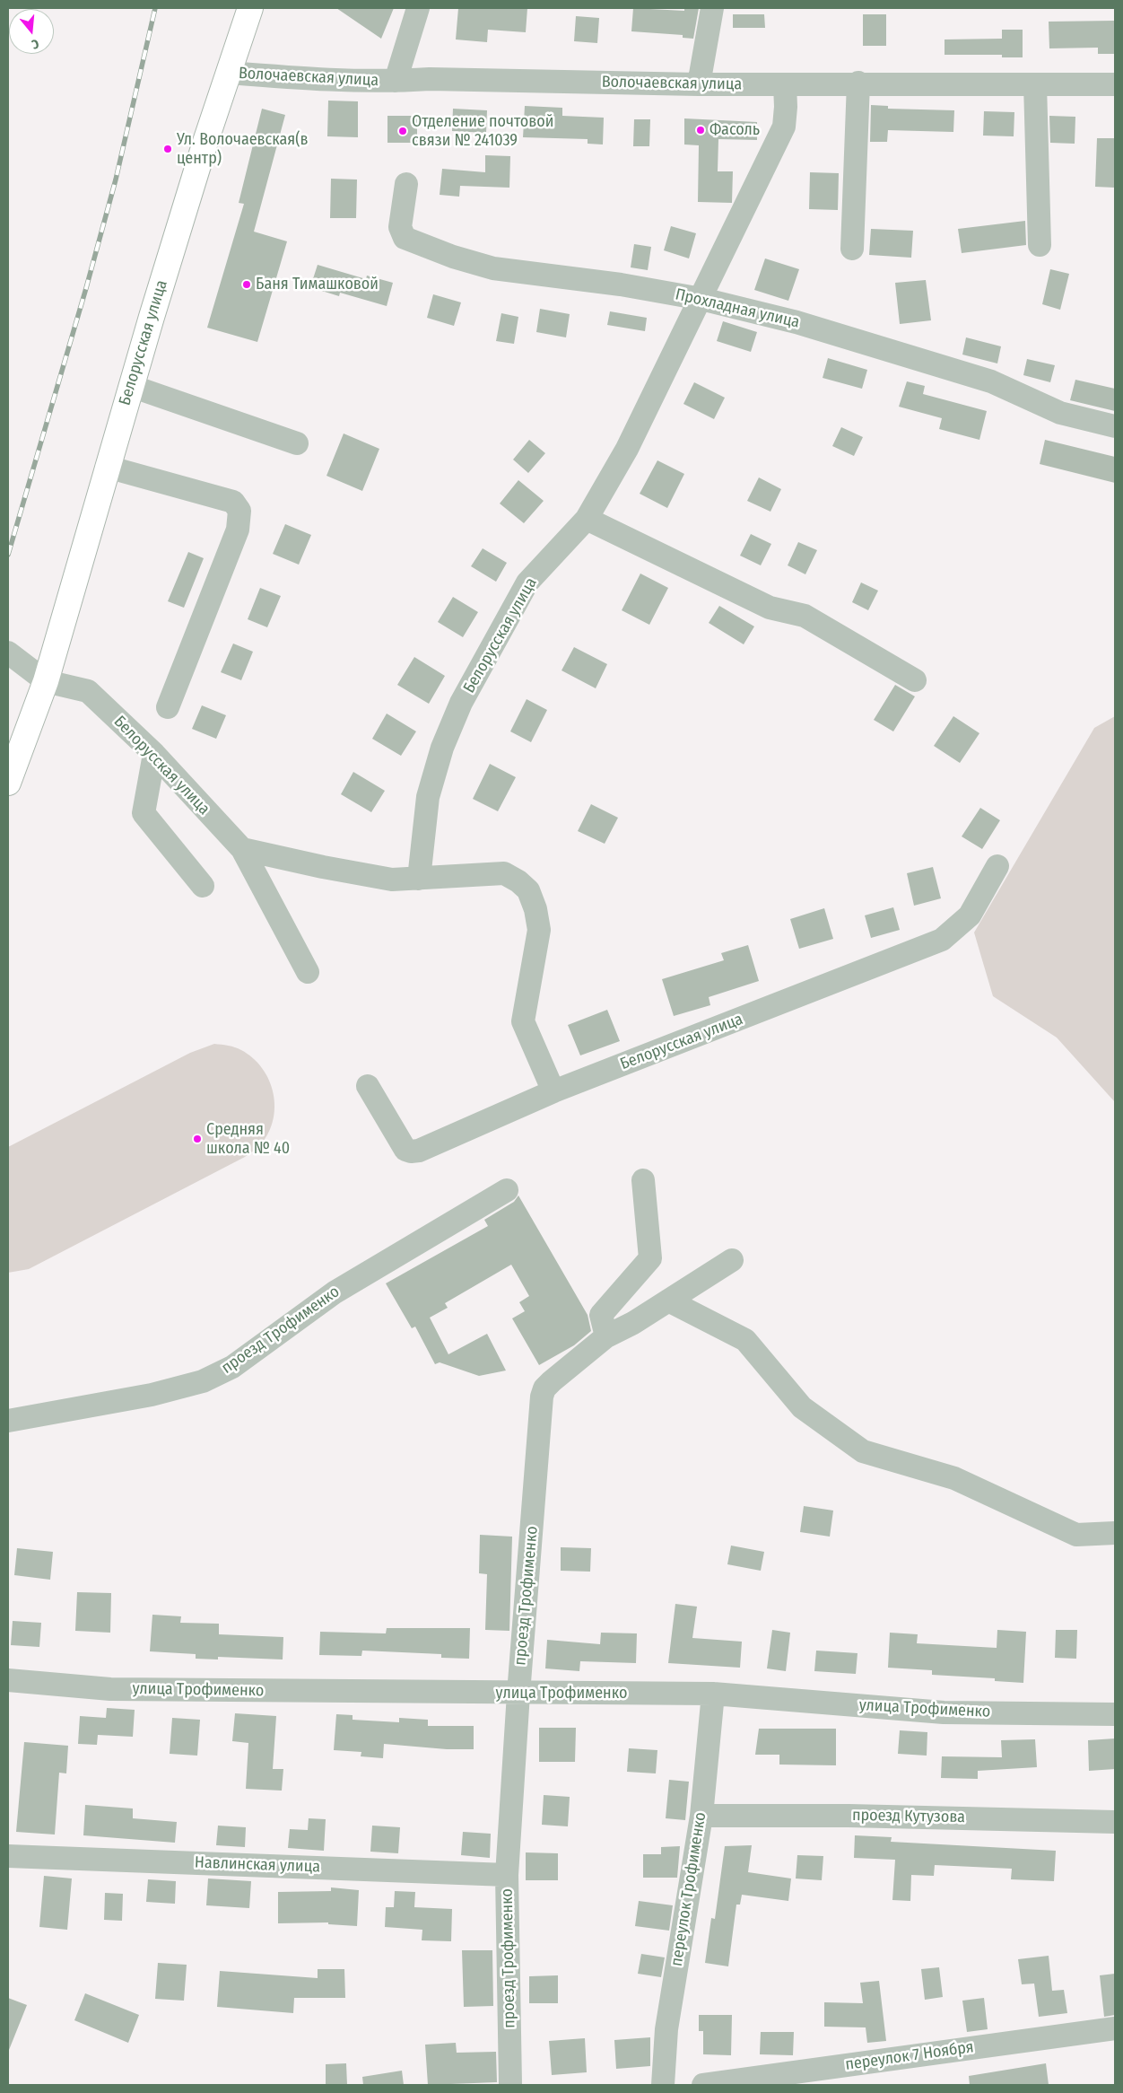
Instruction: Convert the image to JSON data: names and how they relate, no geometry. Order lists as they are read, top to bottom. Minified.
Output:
{"streets":{"main road":["Белорусская улица"],"street":["Волочаевская улица","Прохладная улица","проезд Трофименко","улица Трофименко","проезд Кутузова","Навлинская улица","переулок Трофименко","переулок 7 Ноября"]},"crossings":[["Волочаевская улица","Белорусская улица"],["Прохладная улица","Белорусская улица"],["проезд Трофименко","улица Трофименко"],["проезд Трофименко","Навлинская улица"],["улица Трофименко","переулок Трофименко"],["проезд Кутузова","переулок Трофименко"]],"places":["Фасоль","Отделение почтовой связи № 241039","Ул. Волочаевская(в центр)","Баня Тимашковой","Средняя школа № 40"],"north":"bottom"}
